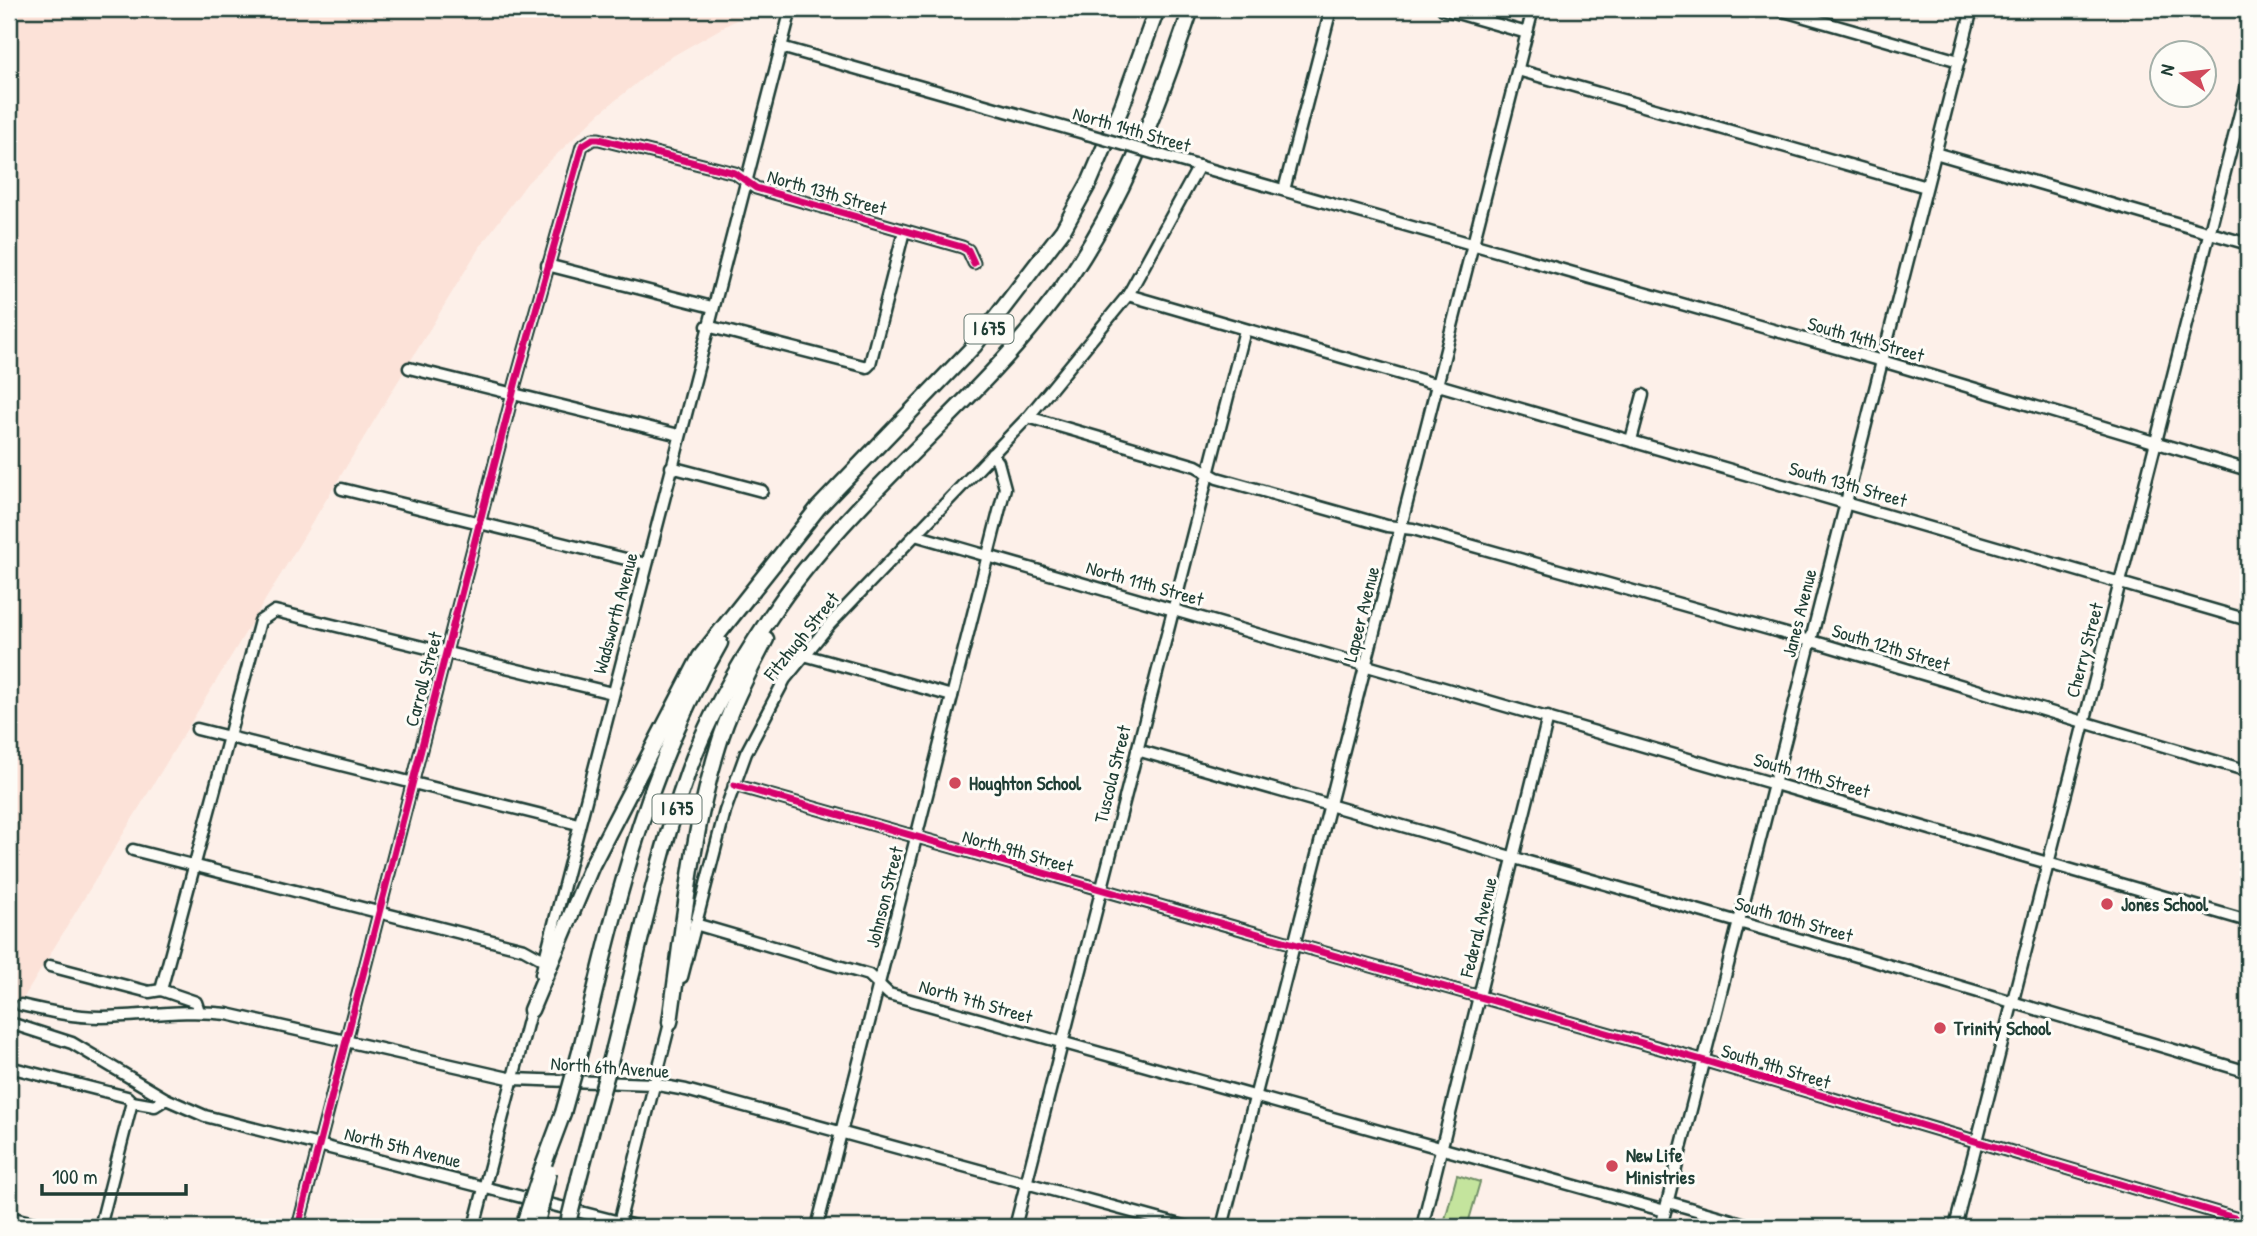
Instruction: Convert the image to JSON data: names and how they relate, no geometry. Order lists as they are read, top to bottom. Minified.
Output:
{"streets":{"highway":["I 675"],"street":["North 14th Street","North 13th Street","South 14th Street","South 13th Street","North 11th Street","Wadsworth Avenue","Janes Avenue","Lapeer Avenue","Fitzhugh Street","South 12th Street","Cherry Street","Carroll Street","Tuscola Street","South 11th Street","North 9th Street","Johnson Street","South 10th Street","Federal Avenue","North 7th Street","South 9th Street","North 6th Avenue","North 5th Avenue"]},"crossings":[["North 14th Street","South 14th Street"],["North 14th Street","Wadsworth Avenue"],["North 14th Street","Lapeer Avenue"],["North 14th Street","Fitzhugh Street"],["North 13th Street","Wadsworth Avenue"],["North 13th Street","Carroll Street"],["South 14th Street","Janes Avenue"],["South 14th Street","Lapeer Avenue"],["South 14th Street","Cherry Street"],["South 13th Street","Janes Avenue"],["South 13th Street","Lapeer Avenue"],["South 13th Street","Cherry Street"],["North 11th Street","Lapeer Avenue"],["North 11th Street","Fitzhugh Street"],["North 11th Street","Tuscola Street"],["North 11th Street","South 11th Street"],["North 11th Street","Johnson Street"],["Wadsworth Avenue","North 6th Avenue"],["Wadsworth Avenue","North 5th Avenue"],["Janes Avenue","South 12th Street"],["Janes Avenue","South 11th Street"],["Janes Avenue","South 10th Street"],["Janes Avenue","North 7th Street"],["Janes Avenue","South 9th Street"],["Lapeer Avenue","South 12th Street"],["Lapeer Avenue","South 11th Street"],["Lapeer Avenue","North 9th Street"],["Lapeer Avenue","South 10th Street"],["Lapeer Avenue","North 7th Street"],["Lapeer Avenue","South 9th Street"],["Fitzhugh Street","South 12th Street"],["Fitzhugh Street","North 9th Street"],["Fitzhugh Street","Johnson Street"],["Fitzhugh Street","North 7th Street"],["Fitzhugh Street","North 6th Avenue"],["Fitzhugh Street","North 5th Avenue"],["South 12th Street","Cherry Street"],["South 12th Street","Tuscola Street"],["Cherry Street","South 11th Street"],["Cherry Street","South 10th Street"],["Cherry Street","South 9th Street"],["Carroll Street","North 6th Avenue"],["Carroll Street","North 5th Avenue"],["Tuscola Street","North 9th Street"],["Tuscola Street","South 10th Street"],["Tuscola Street","North 7th Street"],["Tuscola Street","North 6th Avenue"],["South 11th Street","Federal Avenue"],["North 9th Street","Johnson Street"],["North 9th Street","South 9th Street"],["Johnson Street","North 7th Street"],["Johnson Street","North 6th Avenue"],["South 10th Street","Federal Avenue"],["Federal Avenue","North 7th Street"],["Federal Avenue","South 9th Street"]],"places":["Houghton School","Jones School","Trinity School","New Life Ministries"],"scale_bar":"100 m","north":"left"}
